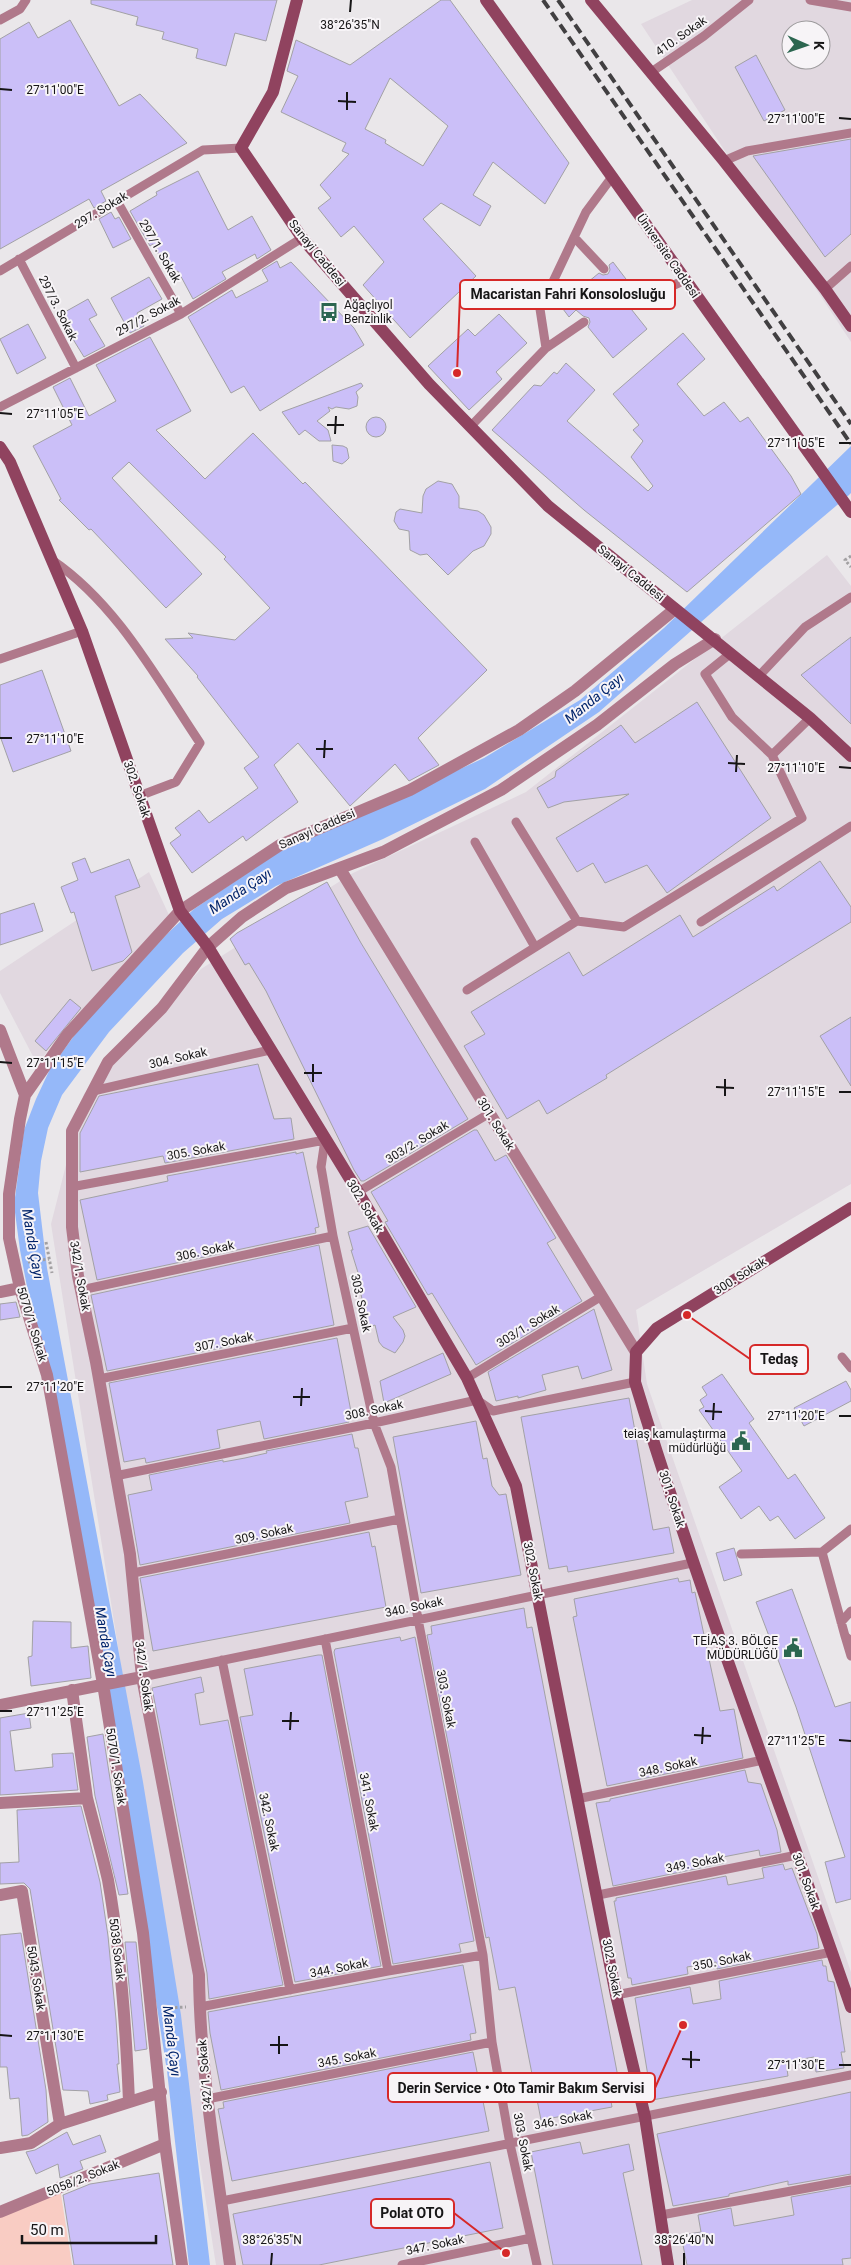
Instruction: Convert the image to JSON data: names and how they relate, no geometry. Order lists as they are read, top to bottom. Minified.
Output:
{"streets":{"street":["Sanayi Caddesi","Üniversite Caddesi","302. Sokak","301. Sokak","342/1. Sokak","300. Sokak","5070/1. Sokak","5038 Sokak","5043. Sokak","5058/2. Sokak"],"lane":["410. Sokak","297. Sokak","297/1. Sokak","297/3. Sokak","297/2. Sokak","304. Sokak","303/2. Sokak","305. Sokak","306. Sokak","303. Sokak","303/1. Sokak","307. Sokak","308. Sokak","309. Sokak","340. Sokak","348. Sokak","341. Sokak","342. Sokak","349. Sokak","350. Sokak","344. Sokak","345. Sokak","346. Sokak","347. Sokak"]},"crossings":[["297. Sokak","297/1. Sokak"],["297. Sokak","Sanayi Caddesi"],["297. Sokak","297/3. Sokak"],["297/1. Sokak","297/2. Sokak"],["Sanayi Caddesi","297/2. Sokak"],["Sanayi Caddesi","302. Sokak"],["Sanayi Caddesi","342/1. Sokak"],["297/3. Sokak","297/2. Sokak"],["302. Sokak","304. Sokak"],["302. Sokak","303/2. Sokak"],["302. Sokak","305. Sokak"],["302. Sokak","342/1. Sokak"],["302. Sokak","303. Sokak"],["302. Sokak","303/1. Sokak"],["302. Sokak","308. Sokak"],["302. Sokak","340. Sokak"],["302. Sokak","348. Sokak"],["302. Sokak","349. Sokak"],["302. Sokak","350. Sokak"],["302. Sokak","346. Sokak"],["304. Sokak","342/1. Sokak"],["301. Sokak","303/2. Sokak"],["301. Sokak","342/1. Sokak"],["301. Sokak","300. Sokak"],["301. Sokak","303/1. Sokak"],["301. Sokak","340. Sokak"],["301. Sokak","348. Sokak"],["301. Sokak","349. Sokak"],["301. Sokak","350. Sokak"],["305. Sokak","342/1. Sokak"],["305. Sokak","303. Sokak"],["306. Sokak","342/1. Sokak"],["306. Sokak","303. Sokak"],["342/1. Sokak","307. Sokak"],["342/1. Sokak","308. Sokak"],["342/1. Sokak","309. Sokak"],["342/1. Sokak","340. Sokak"],["342/1. Sokak","344. Sokak"],["342/1. Sokak","345. Sokak"],["342/1. Sokak","346. Sokak"],["303. Sokak","307. Sokak"],["303. Sokak","308. Sokak"],["303. Sokak","309. Sokak"],["303. Sokak","340. Sokak"],["303. Sokak","344. Sokak"],["303. Sokak","345. Sokak"],["303. Sokak","346. Sokak"],["303. Sokak","347. Sokak"],["5070/1. Sokak","5058/2. Sokak"],["340. Sokak","341. Sokak"],["340. Sokak","342. Sokak"],["341. Sokak","344. Sokak"],["342. Sokak","344. Sokak"]],"water":["Manda Çayı"],"places":{"bus stop":["Ağaçlıyol Benzinlik"],"other":["Macaristan Fahri Konsolosluğu","Tedaş","Derin Service • Oto Tamir Bakım Servisi","Polat OTO"],"public building":["teiaş kamulaştırma müdürlüğü","TEİAŞ 3. BÖLGE MÜDÜRLÜĞÜ"]},"scale_bar":"50 m","north":"right","coordinates":["38°26'35\"N","27°11'00\"E","27°11'05\"E","27°11'10\"E","27°11'15\"E","27°11'20\"E","27°11'25\"E","27°11'30\"E","38°26'40\"N"]}
